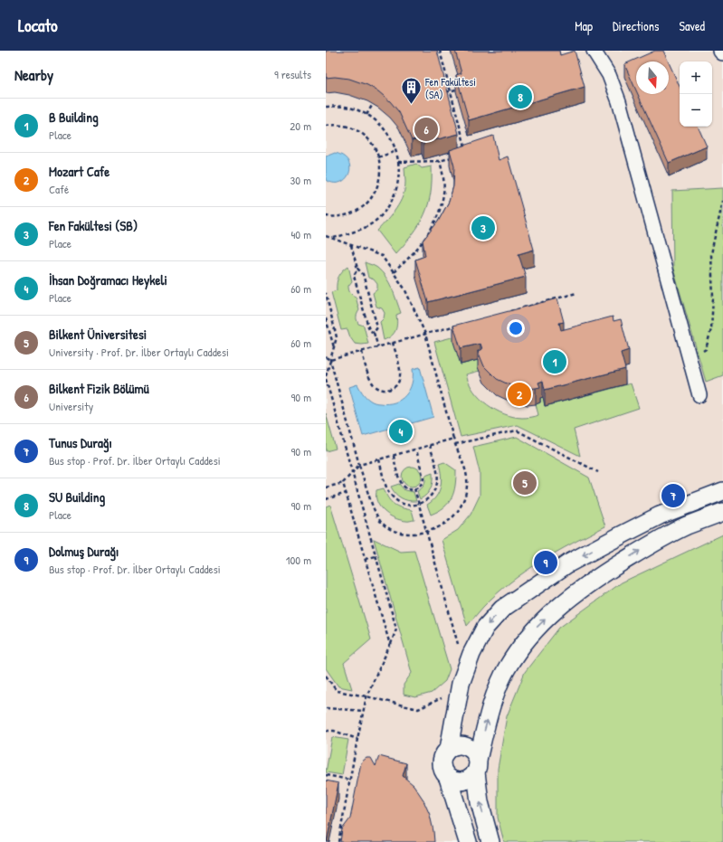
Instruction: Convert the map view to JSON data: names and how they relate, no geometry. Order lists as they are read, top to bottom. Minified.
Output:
{"places":{"building":["Fen Fakültesi (SA)"]},"north":"bottom","page":{"header":"Locato","nav":["Map","Directions","Saved"],"heading":["Nearby","9 results"],"map_buttons":["+","−"],"pins":["8","6","3","1","2","4","5","7","9"],"list":[{"mark":"1","name":"B Building","note":"Place","value":"20 m"},{"mark":"2","name":"Mozart Cafe","note":"Café","value":"30 m"},{"mark":"3","name":"Fen Fakültesi (SB)","note":"Place","value":"40 m"},{"mark":"4","name":"İhsan Doğramacı Heykeli","note":"Place","value":"60 m"},{"mark":"5","name":"Bilkent Üniversitesi","note":"University · Prof. Dr. İlber Ortaylı Caddesi","value":"60 m"},{"mark":"6","name":"Bilkent Fizik Bölümü","note":"University","value":"90 m"},{"mark":"7","name":"Tunus Durağı","note":"Bus stop · Prof. Dr. İlber Ortaylı Caddesi","value":"90 m"},{"mark":"8","name":"SU Building","note":"Place","value":"90 m"},{"mark":"9","name":"Dolmuş Durağı","note":"Bus stop · Prof. Dr. İlber Ortaylı Caddesi","value":"100 m"}]}}
